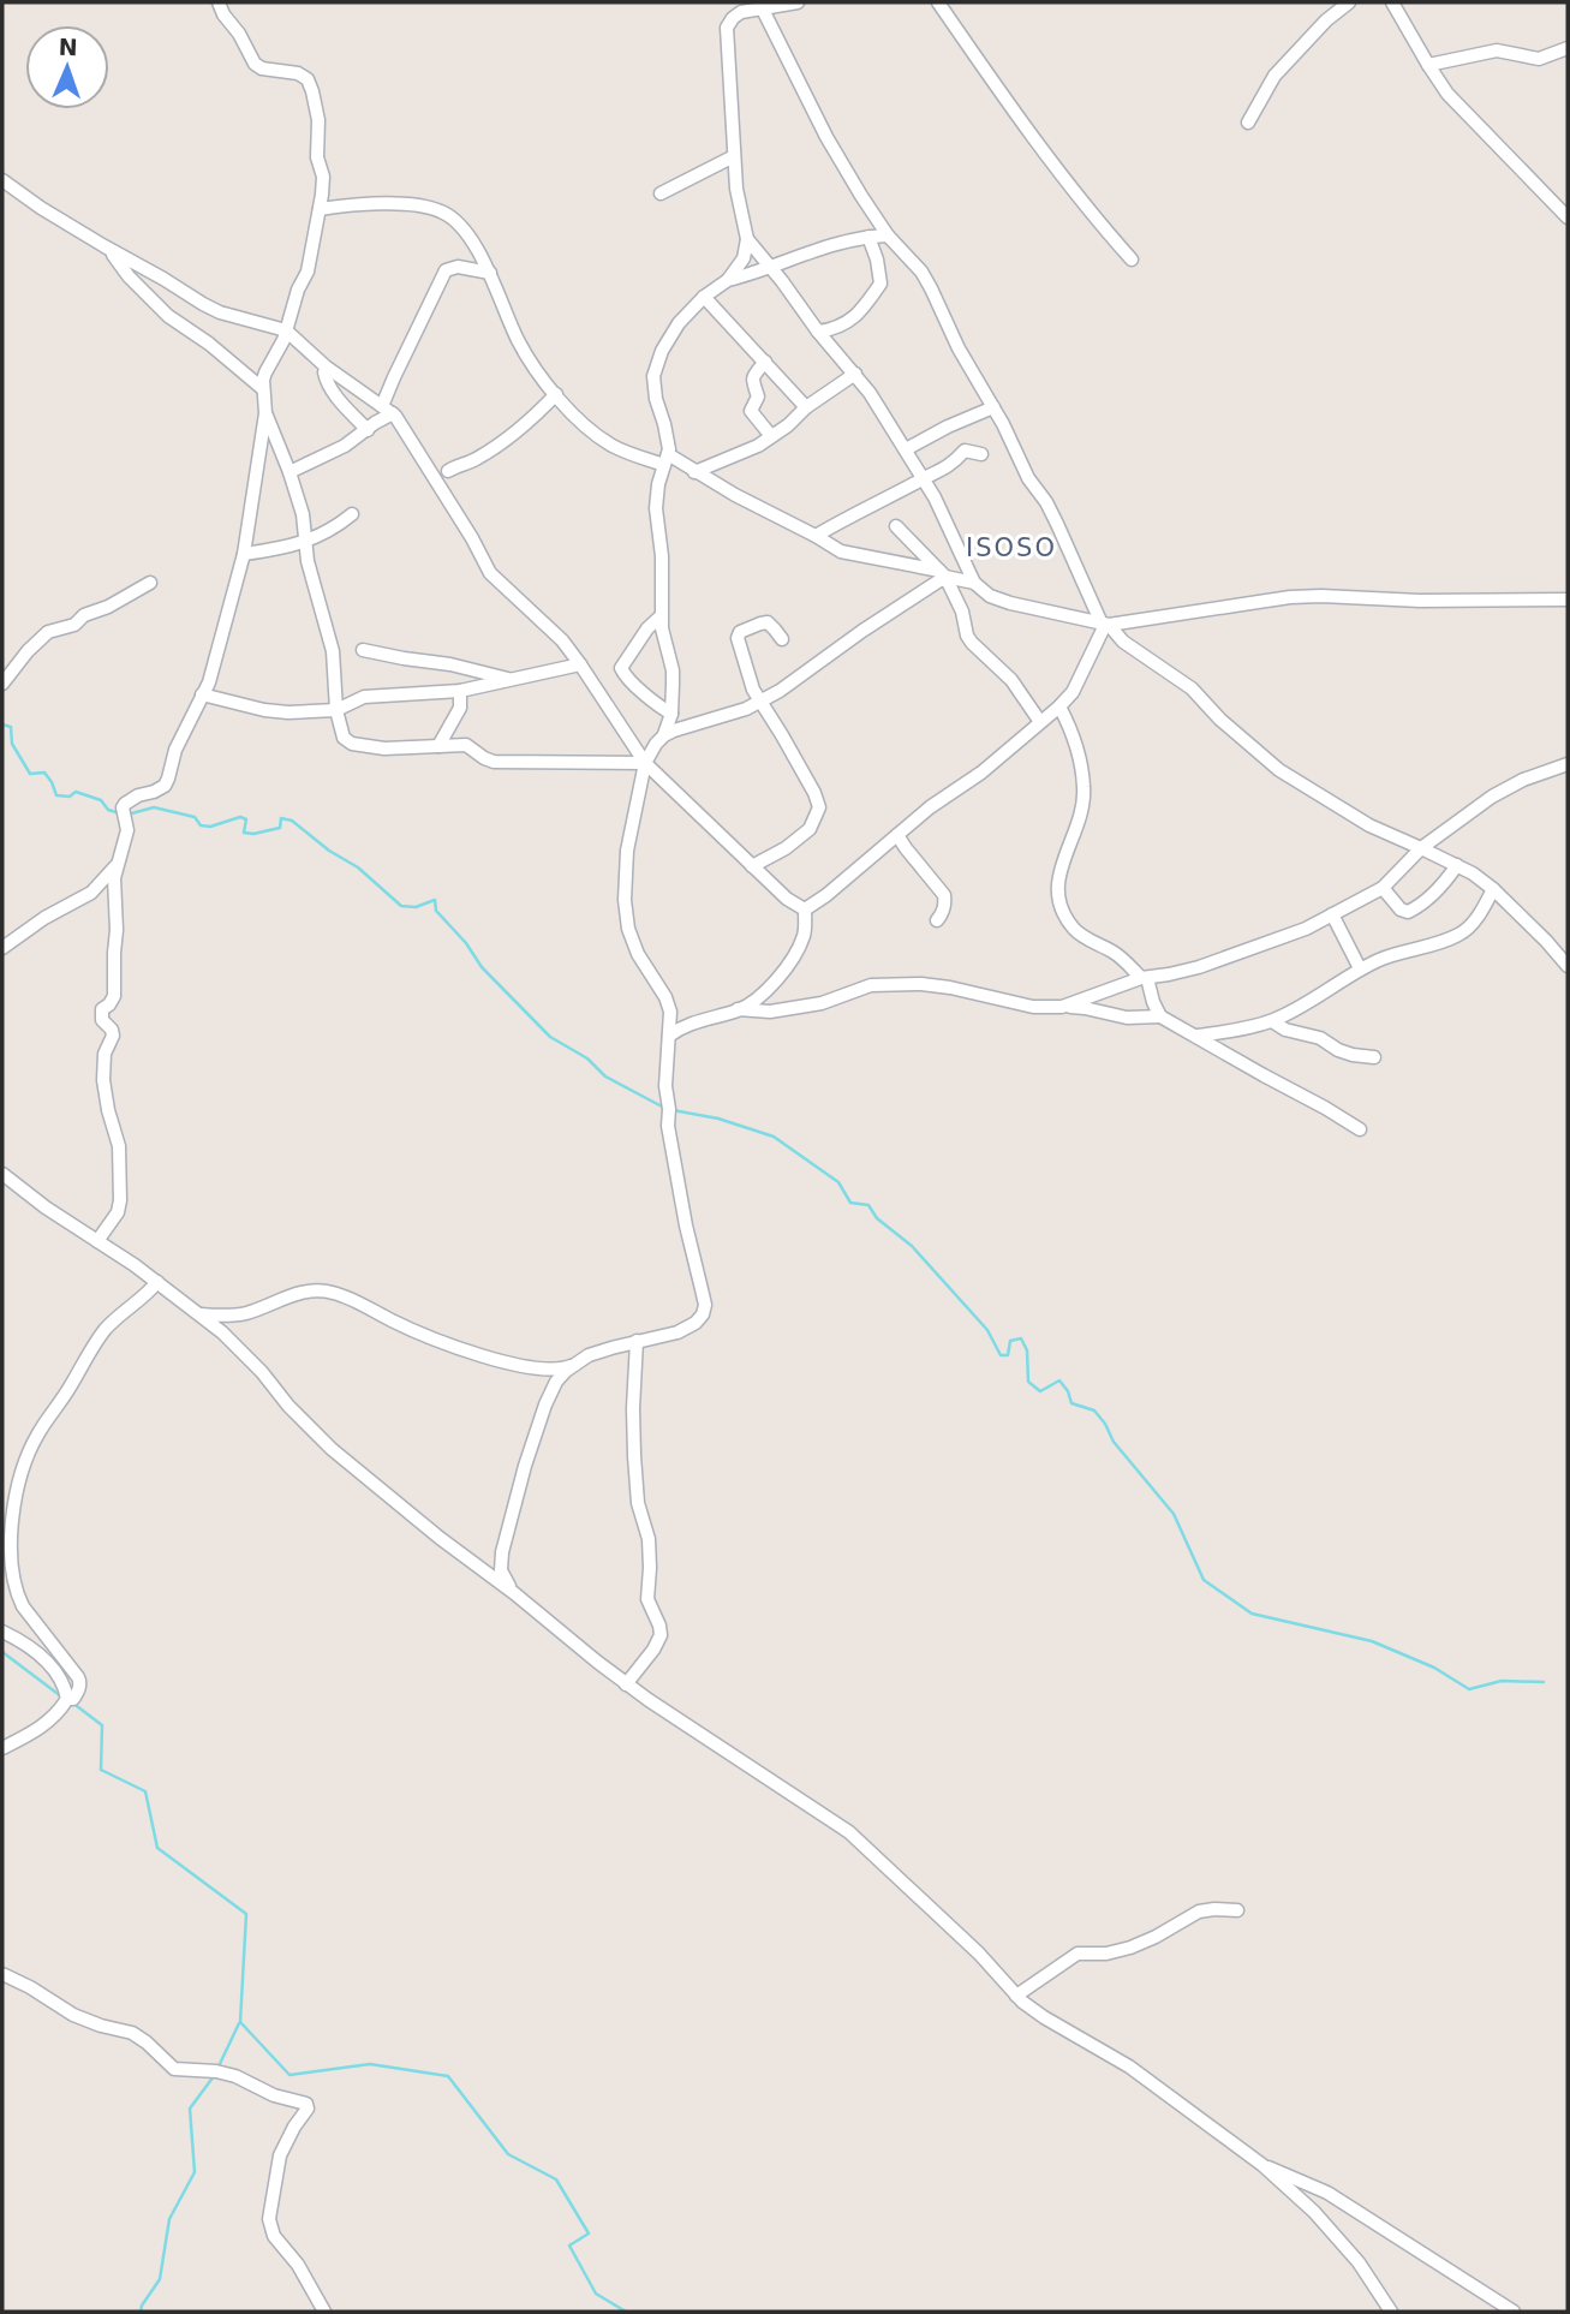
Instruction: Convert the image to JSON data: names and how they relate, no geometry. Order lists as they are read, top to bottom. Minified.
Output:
{"districts":["ISOSO"],"north":"top"}
